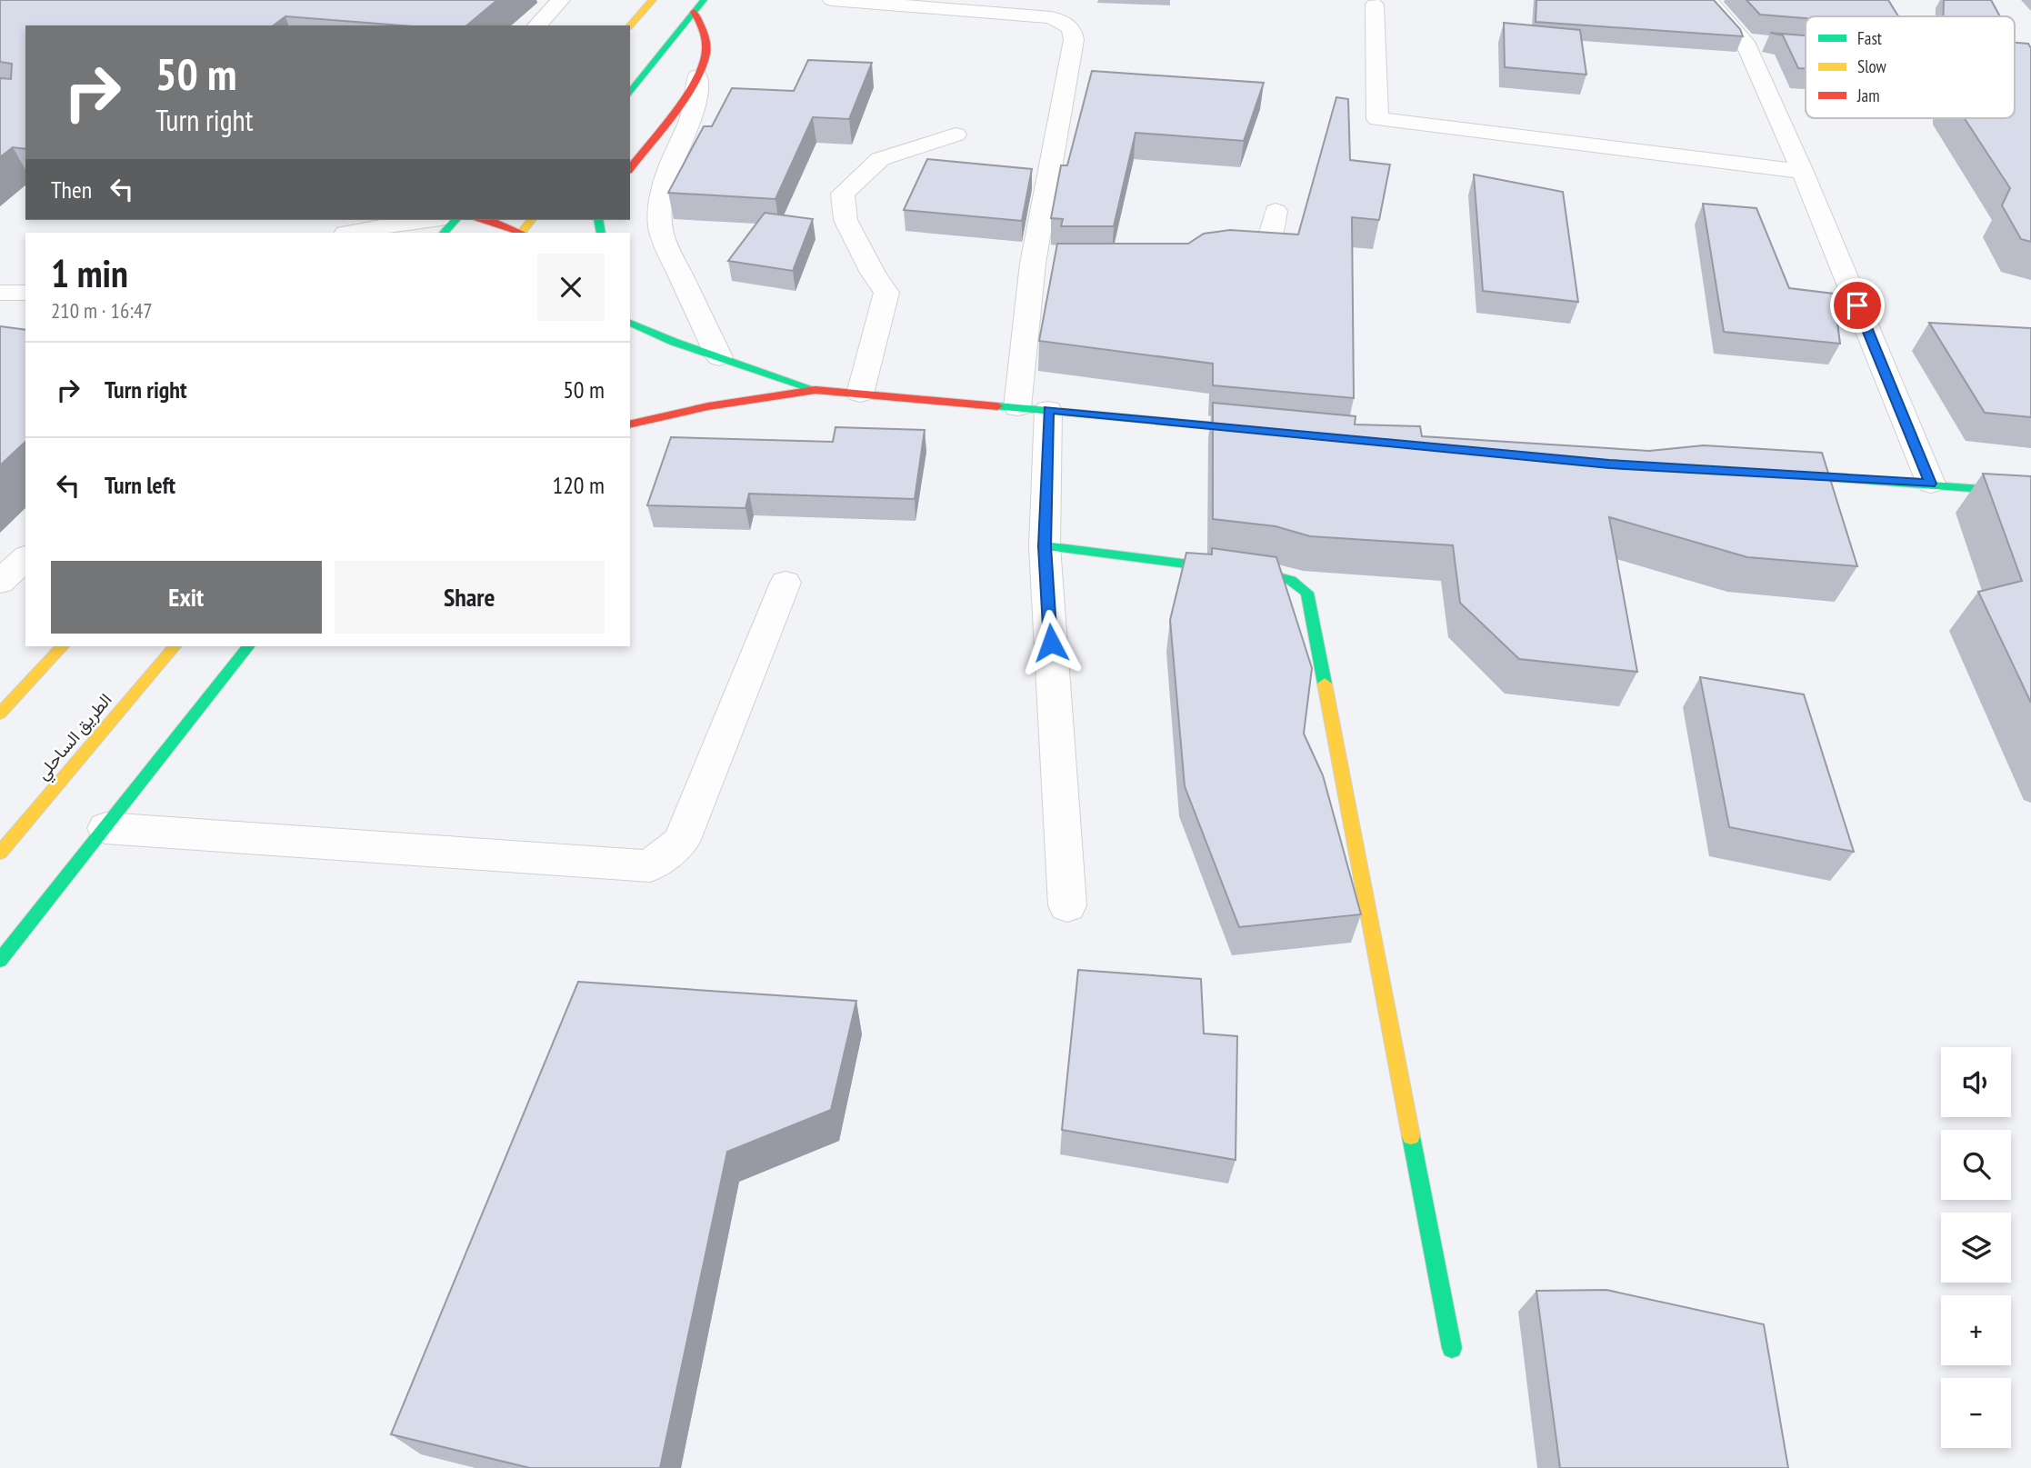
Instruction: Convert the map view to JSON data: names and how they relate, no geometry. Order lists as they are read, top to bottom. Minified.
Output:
{"streets":{"main road":["الطريق الساحلي"]},"legend":["Fast","Slow","Jam"],"page":{"turn":["50 m","Turn right"],"then":"Then","heading":["1 min","210 m · 16:47"],"list":[{"name":"Turn right","value":"50 m"},{"name":"Turn left","value":"120 m"}],"buttons":["Exit","Share"],"map_buttons":["+","−"]}}
